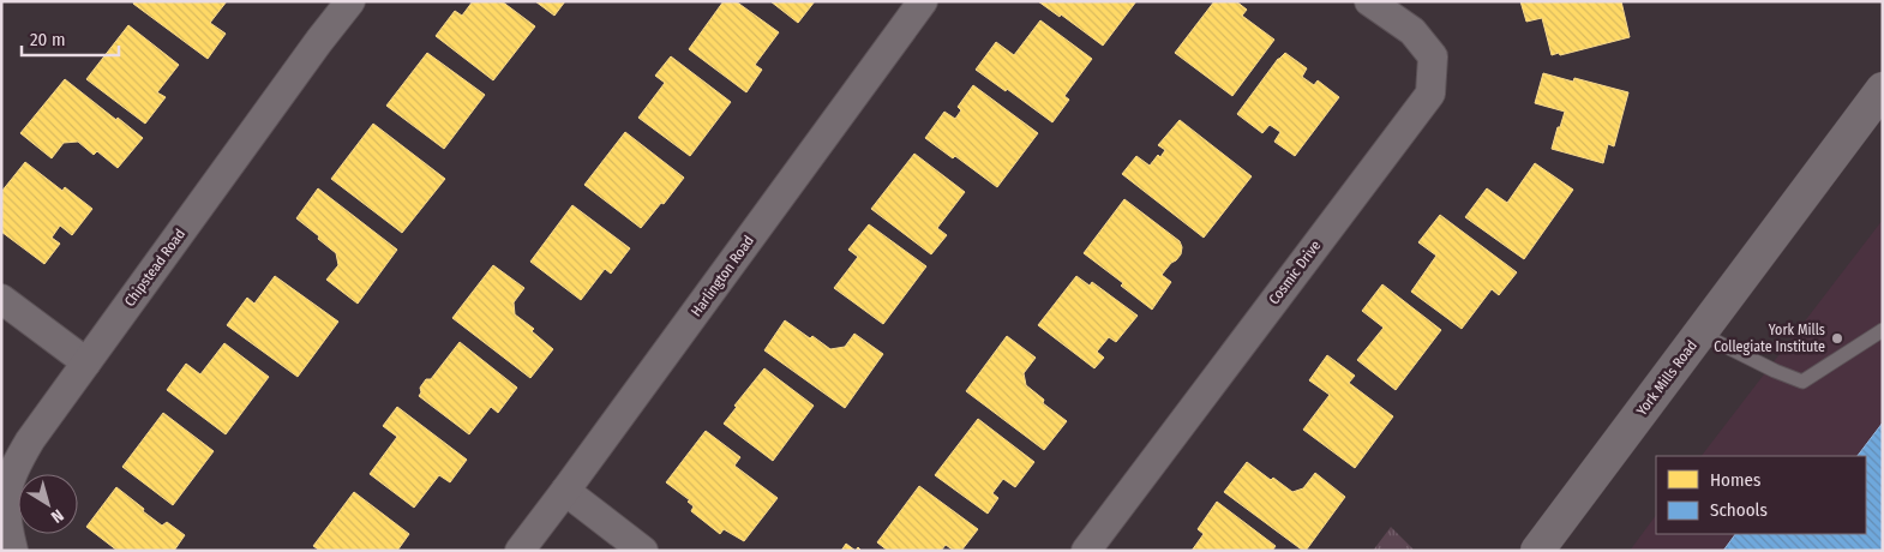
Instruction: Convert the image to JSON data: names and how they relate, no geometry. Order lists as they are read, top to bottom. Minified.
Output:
{"streets":{"main road":["York Mills Road"],"street":["Chipstead Road","Cosmic Drive","Harlington Road"]},"places":["York Mills Collegiate Institute"],"legend":["Homes","Schools"],"scale_bar":"20 m","north":"bottom right"}
